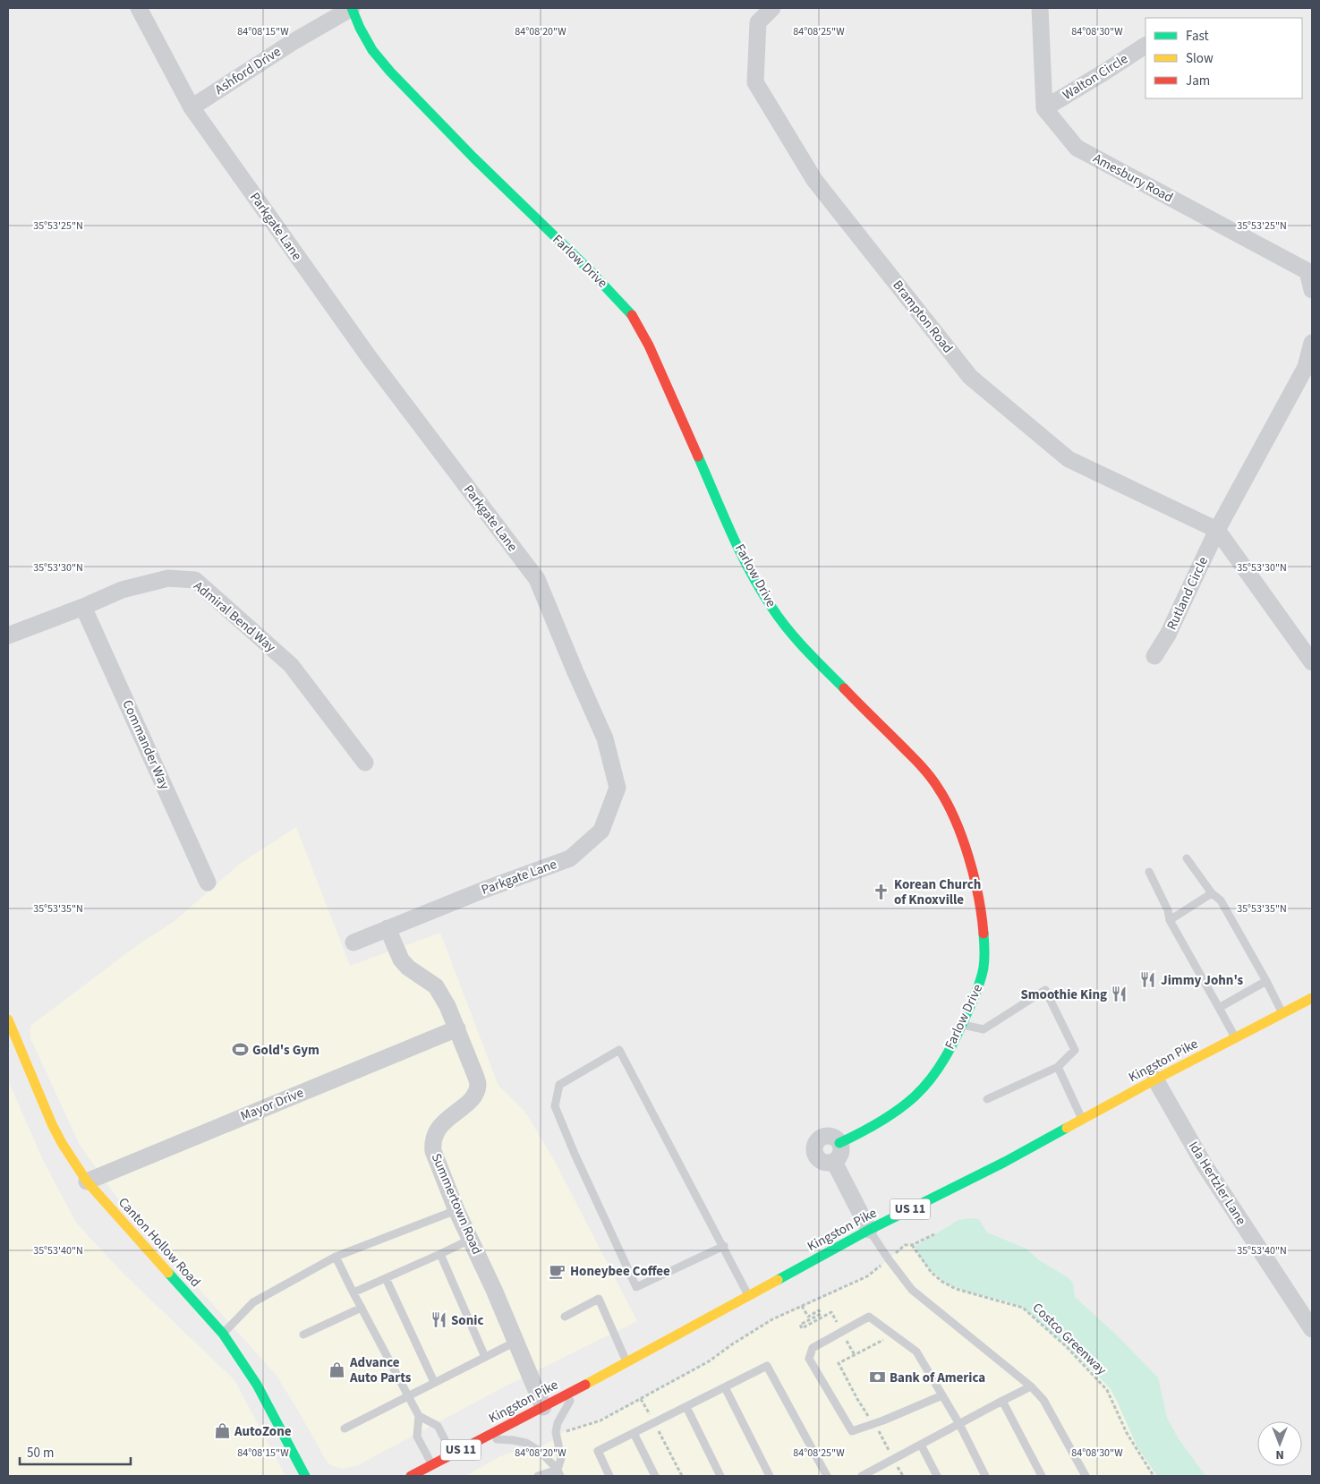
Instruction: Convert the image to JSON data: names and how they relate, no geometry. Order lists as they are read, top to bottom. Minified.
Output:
{"streets":{"street":["Ashford Drive","Walton Circle","Amesbury Road","Parkgate Lane","Farlow Drive","Brampton Road","Rutland Circle","Admiral Bend Way","Commander Way","Kingston Pike","Mayor Drive","Ida Hertzler Lane","Summertown Road","US 11","Canton Hollow Road"],"path":["Costco Greenway"]},"crossings":[["Ashford Drive","Parkgate Lane"],["Ashford Drive","Farlow Drive"],["Walton Circle","Amesbury Road"],["Parkgate Lane","Summertown Road"],["Brampton Road","Rutland Circle"],["Admiral Bend Way","Commander Way"],["Kingston Pike","Ida Hertzler Lane"],["Kingston Pike","Summertown Road"],["Mayor Drive","Summertown Road"],["Mayor Drive","Canton Hollow Road"]],"places":{"church":["Korean Church of Knoxville"],"restaurant":["Jimmy John's","Smoothie King","Sonic"],"sports":["Gold's Gym"],"cafe":["Honeybee Coffee"],"shop":["Advance Auto Parts","AutoZone"],"bank":["Bank of America"]},"legend":["Fast","Slow","Jam"],"scale_bar":"50 m","north":"bottom","coordinates":["84°08'15\"W","84°08'20\"W","84°08'25\"W","84°08'30\"W","35°53'25\"N","35°53'30\"N","35°53'35\"N","35°53'40\"N"]}
